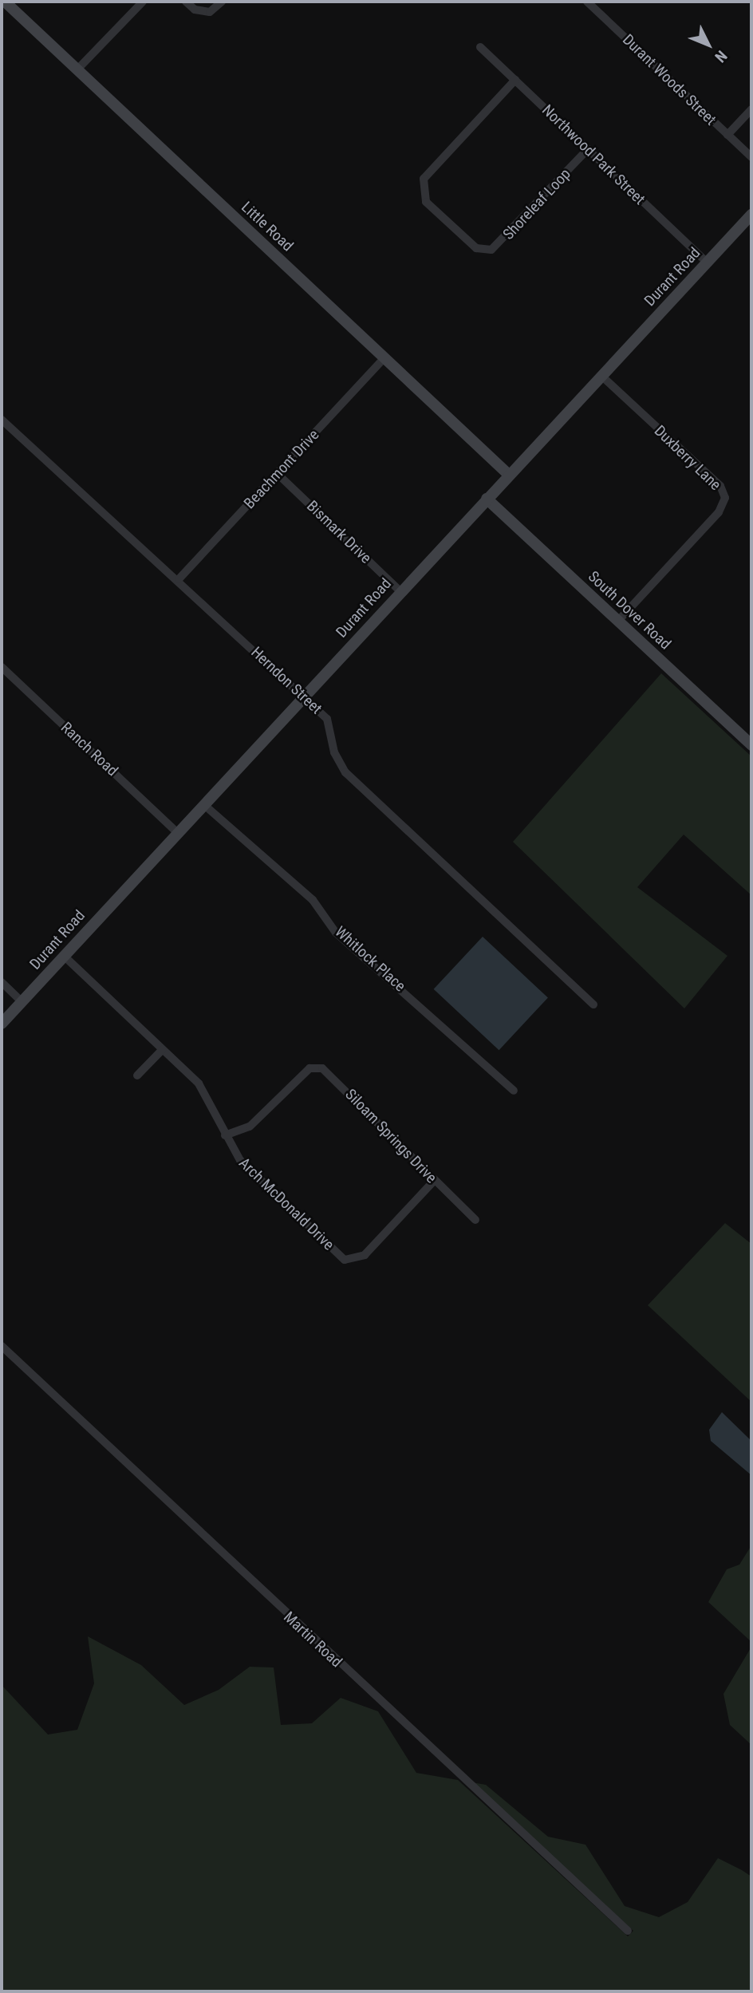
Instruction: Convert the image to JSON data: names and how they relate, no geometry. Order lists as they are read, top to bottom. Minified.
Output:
{"streets":{"street":["Durant Woods Street","Northwood Park Street","Shoreleaf Loop","Little Road","Durant Road","Duxberry Lane","Beachmont Drive","Bismark Drive","South Dover Road","Herndon Street","Ranch Road","Whitlock Place","Siloam Springs Drive","Arch McDonald Drive","Martin Road"]},"crossings":[["Northwood Park Street","Shoreleaf Loop"],["Northwood Park Street","Durant Road"],["Little Road","Durant Road"],["Little Road","Beachmont Drive"],["Durant Road","Duxberry Lane"],["Durant Road","Bismark Drive"],["Durant Road","South Dover Road"],["Durant Road","Herndon Street"],["Durant Road","Ranch Road"],["Durant Road","Whitlock Place"],["Durant Road","Arch McDonald Drive"],["Duxberry Lane","South Dover Road"],["Beachmont Drive","Bismark Drive"],["Beachmont Drive","Herndon Street"],["Siloam Springs Drive","Arch McDonald Drive"]],"north":"bottom right"}
